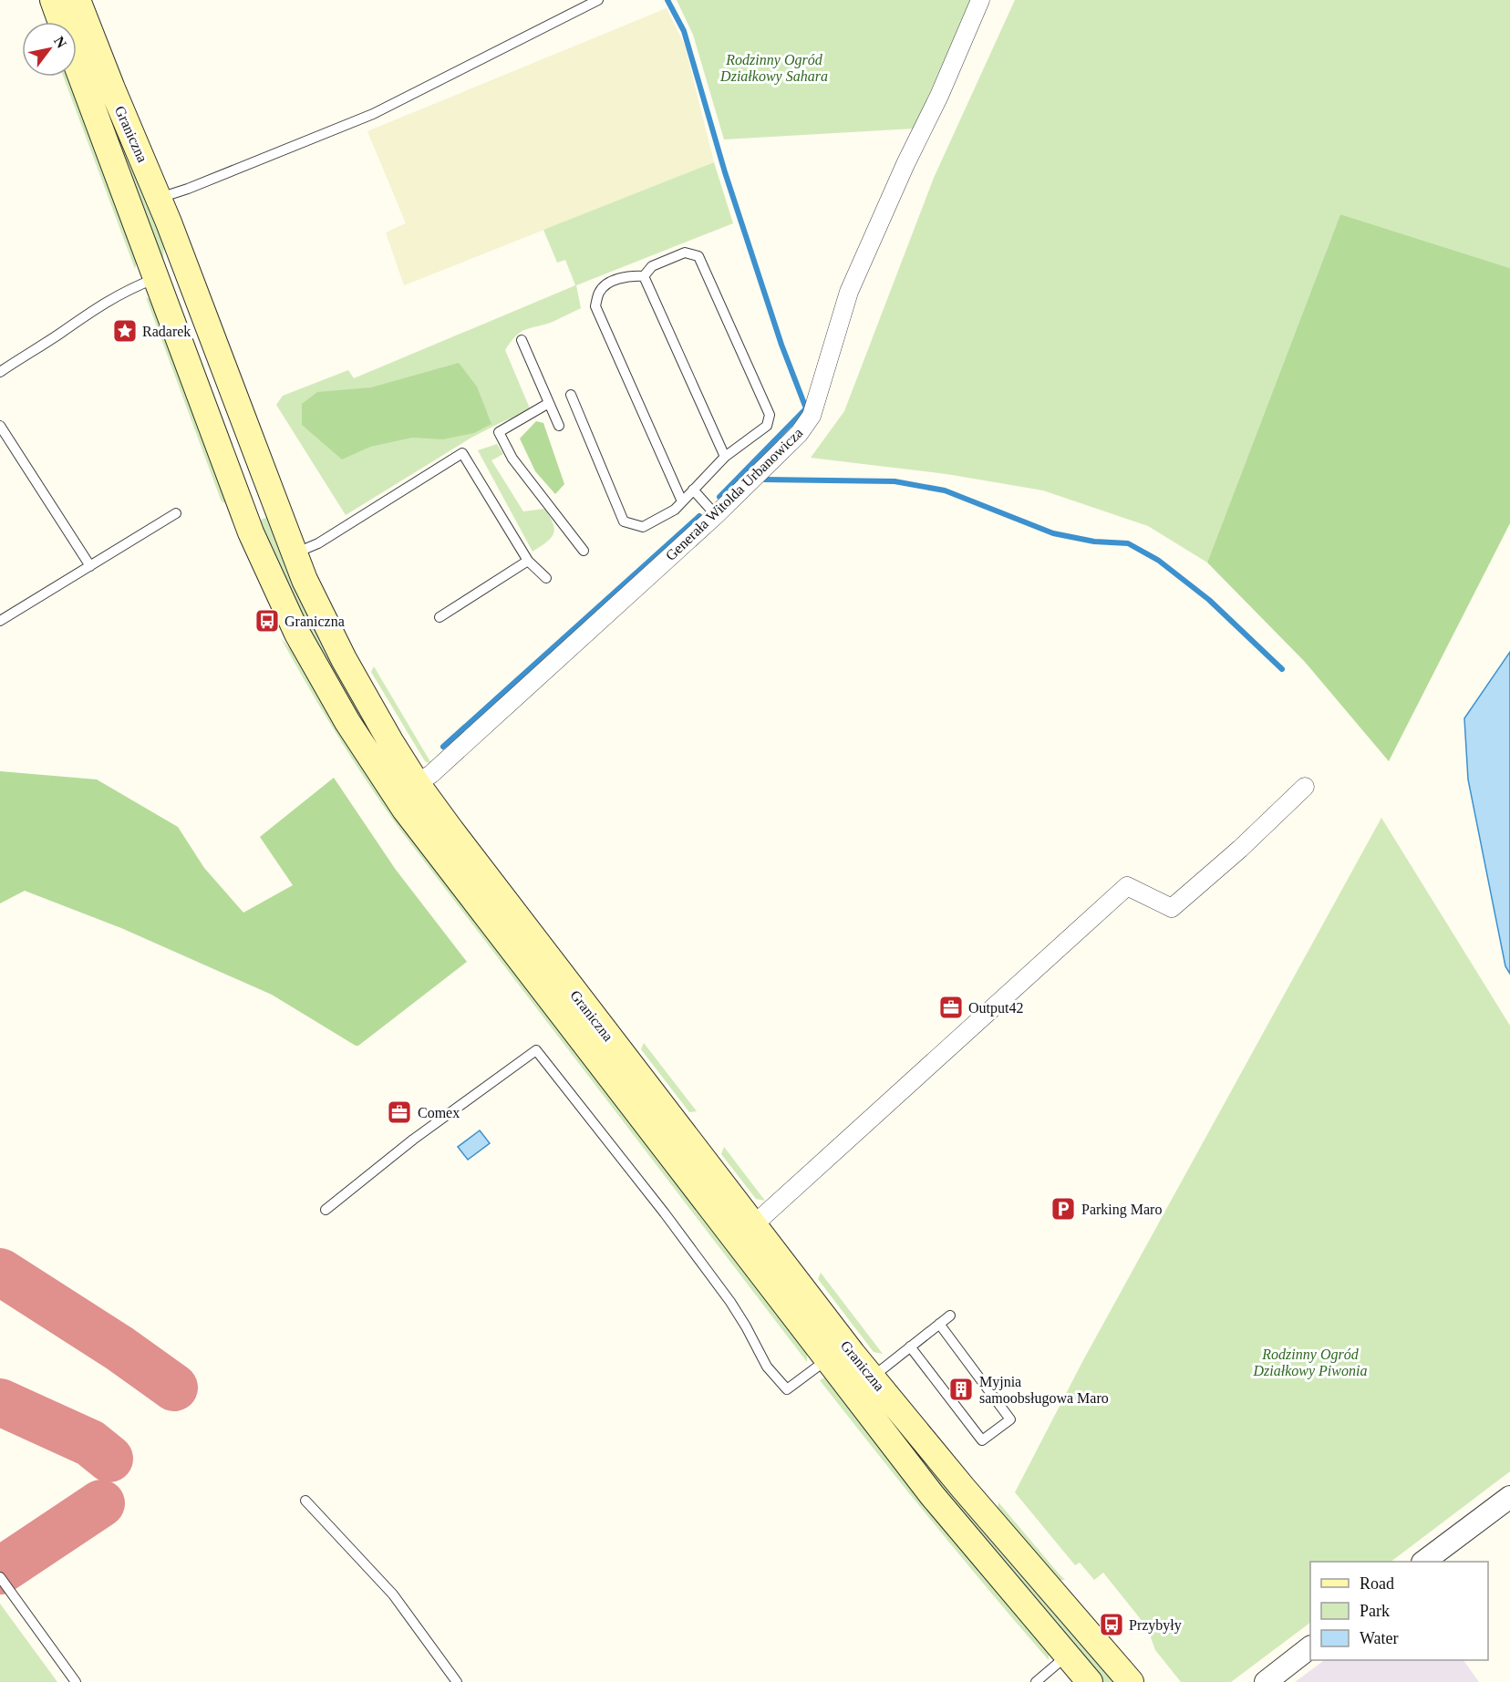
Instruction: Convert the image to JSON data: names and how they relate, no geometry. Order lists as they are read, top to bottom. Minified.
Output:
{"streets":{"main road":["Graniczna"],"street":["Generała Witolda Urbanowicza"]},"crossings":[["Graniczna","Generała Witolda Urbanowicza"]],"parks":["Rodzinny Ogród Działkowy Sahara","Rodzinny Ogród Działkowy Piwonia"],"places":{"place":["Radarek"],"bus stop":["Graniczna","Przybyły"],"office":["Output42","Comex"],"parking":["Parking Maro"],"building":["Myjnia samoobsługowa Maro"]},"legend":["Road","Park","Water"],"north":"top right"}
